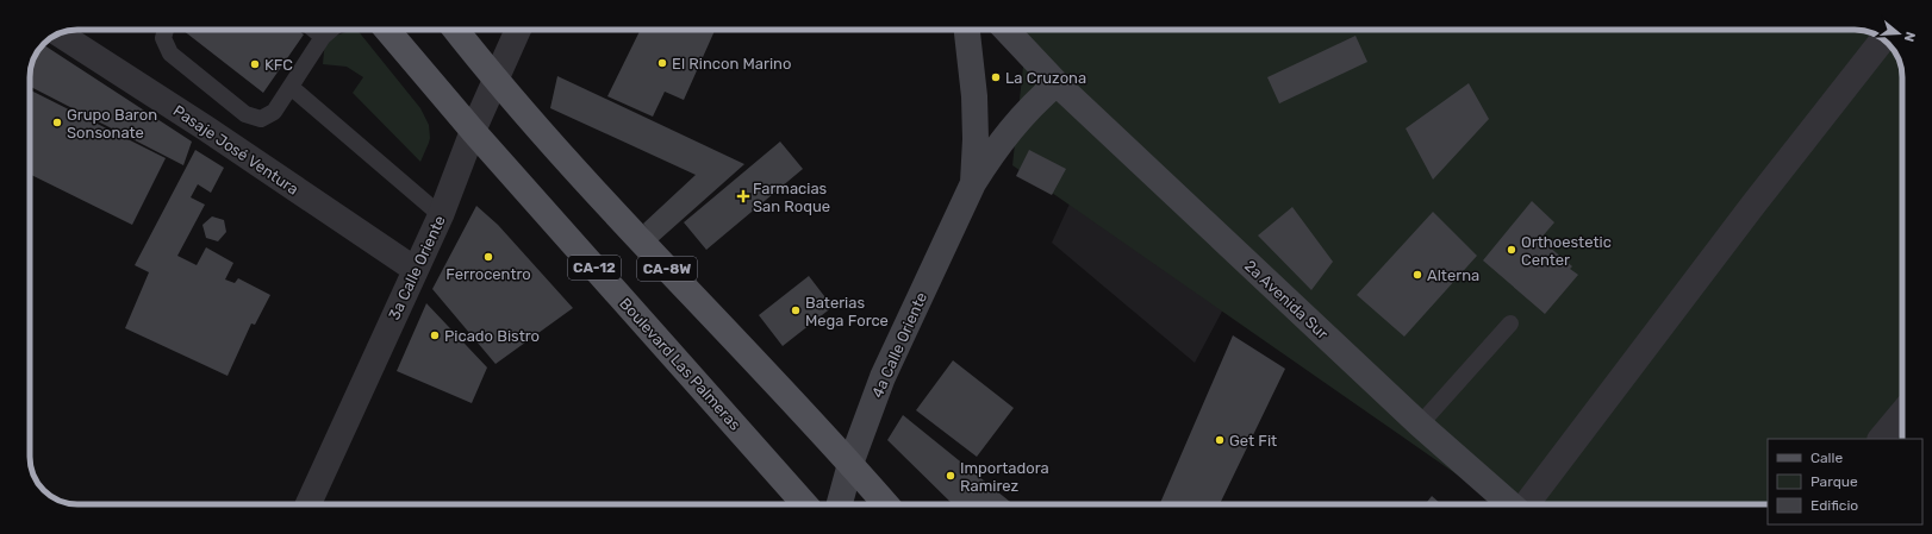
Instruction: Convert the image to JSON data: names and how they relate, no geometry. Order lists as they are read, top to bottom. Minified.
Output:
{"streets":{"main road":["CA-12","CA-8W","Boulevard Las Palmeras"],"street":["Pasaje José Ventura","3a Calle Oriente","2a Avenida Sur","4a Calle Oriente"]},"crossings":[["Pasaje José Ventura","3a Calle Oriente"],["3a Calle Oriente","CA-8W"],["3a Calle Oriente","Boulevard Las Palmeras"],["CA-8W","4a Calle Oriente"],["2a Avenida Sur","4a Calle Oriente"]],"places":{"other":["El Rincon Marino","KFC","La Cruzona","Grupo Baron Sonsonate","Orthoestetic Center","Ferrocentro","Alterna","Baterias Mega Force","Picado Bistro","Get Fit","Importadora Ramirez"],"health":["Farmacias San Roque"]},"legend":["Calle","Parque","Edificio"],"north":"right"}
